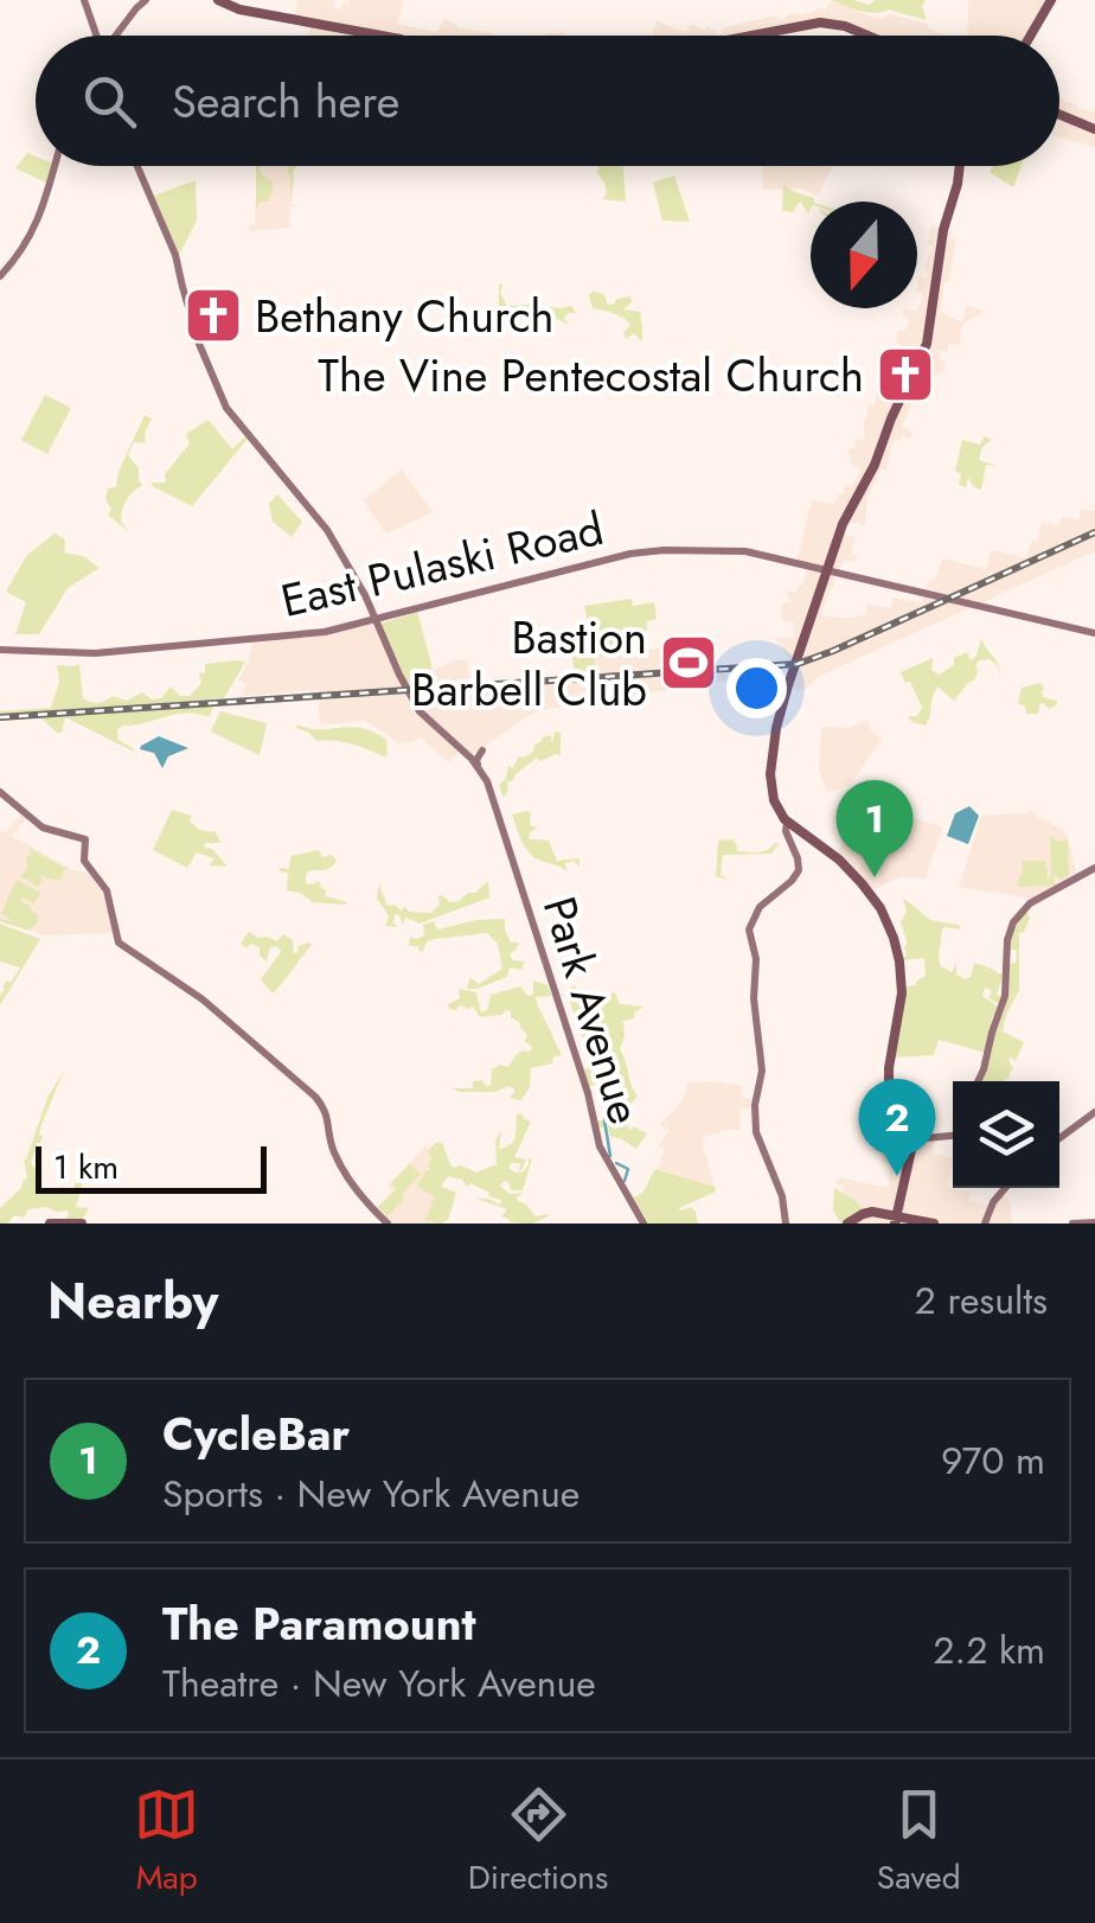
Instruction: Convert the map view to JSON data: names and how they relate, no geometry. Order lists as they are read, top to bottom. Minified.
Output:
{"streets":{"main road":["East Pulaski Road","Park Avenue"]},"crossings":[["East Pulaski Road","Park Avenue"]],"places":{"church":["Bethany Church","The Vine Pentecostal Church"],"sports":["Bastion Barbell Club"]},"scale_bar":"1 km","north":"bottom","page":{"search":"Search here","pins":["1","2"],"scale":"1 km","heading":["Nearby","2 results"],"list":[{"mark":"1","name":"CycleBar","note":"Sports · New York Avenue","value":"970 m"},{"mark":"2","name":"The Paramount","note":"Theatre · New York Avenue","value":"2.2 km"}],"nav":["Map","Directions","Saved"]}}
